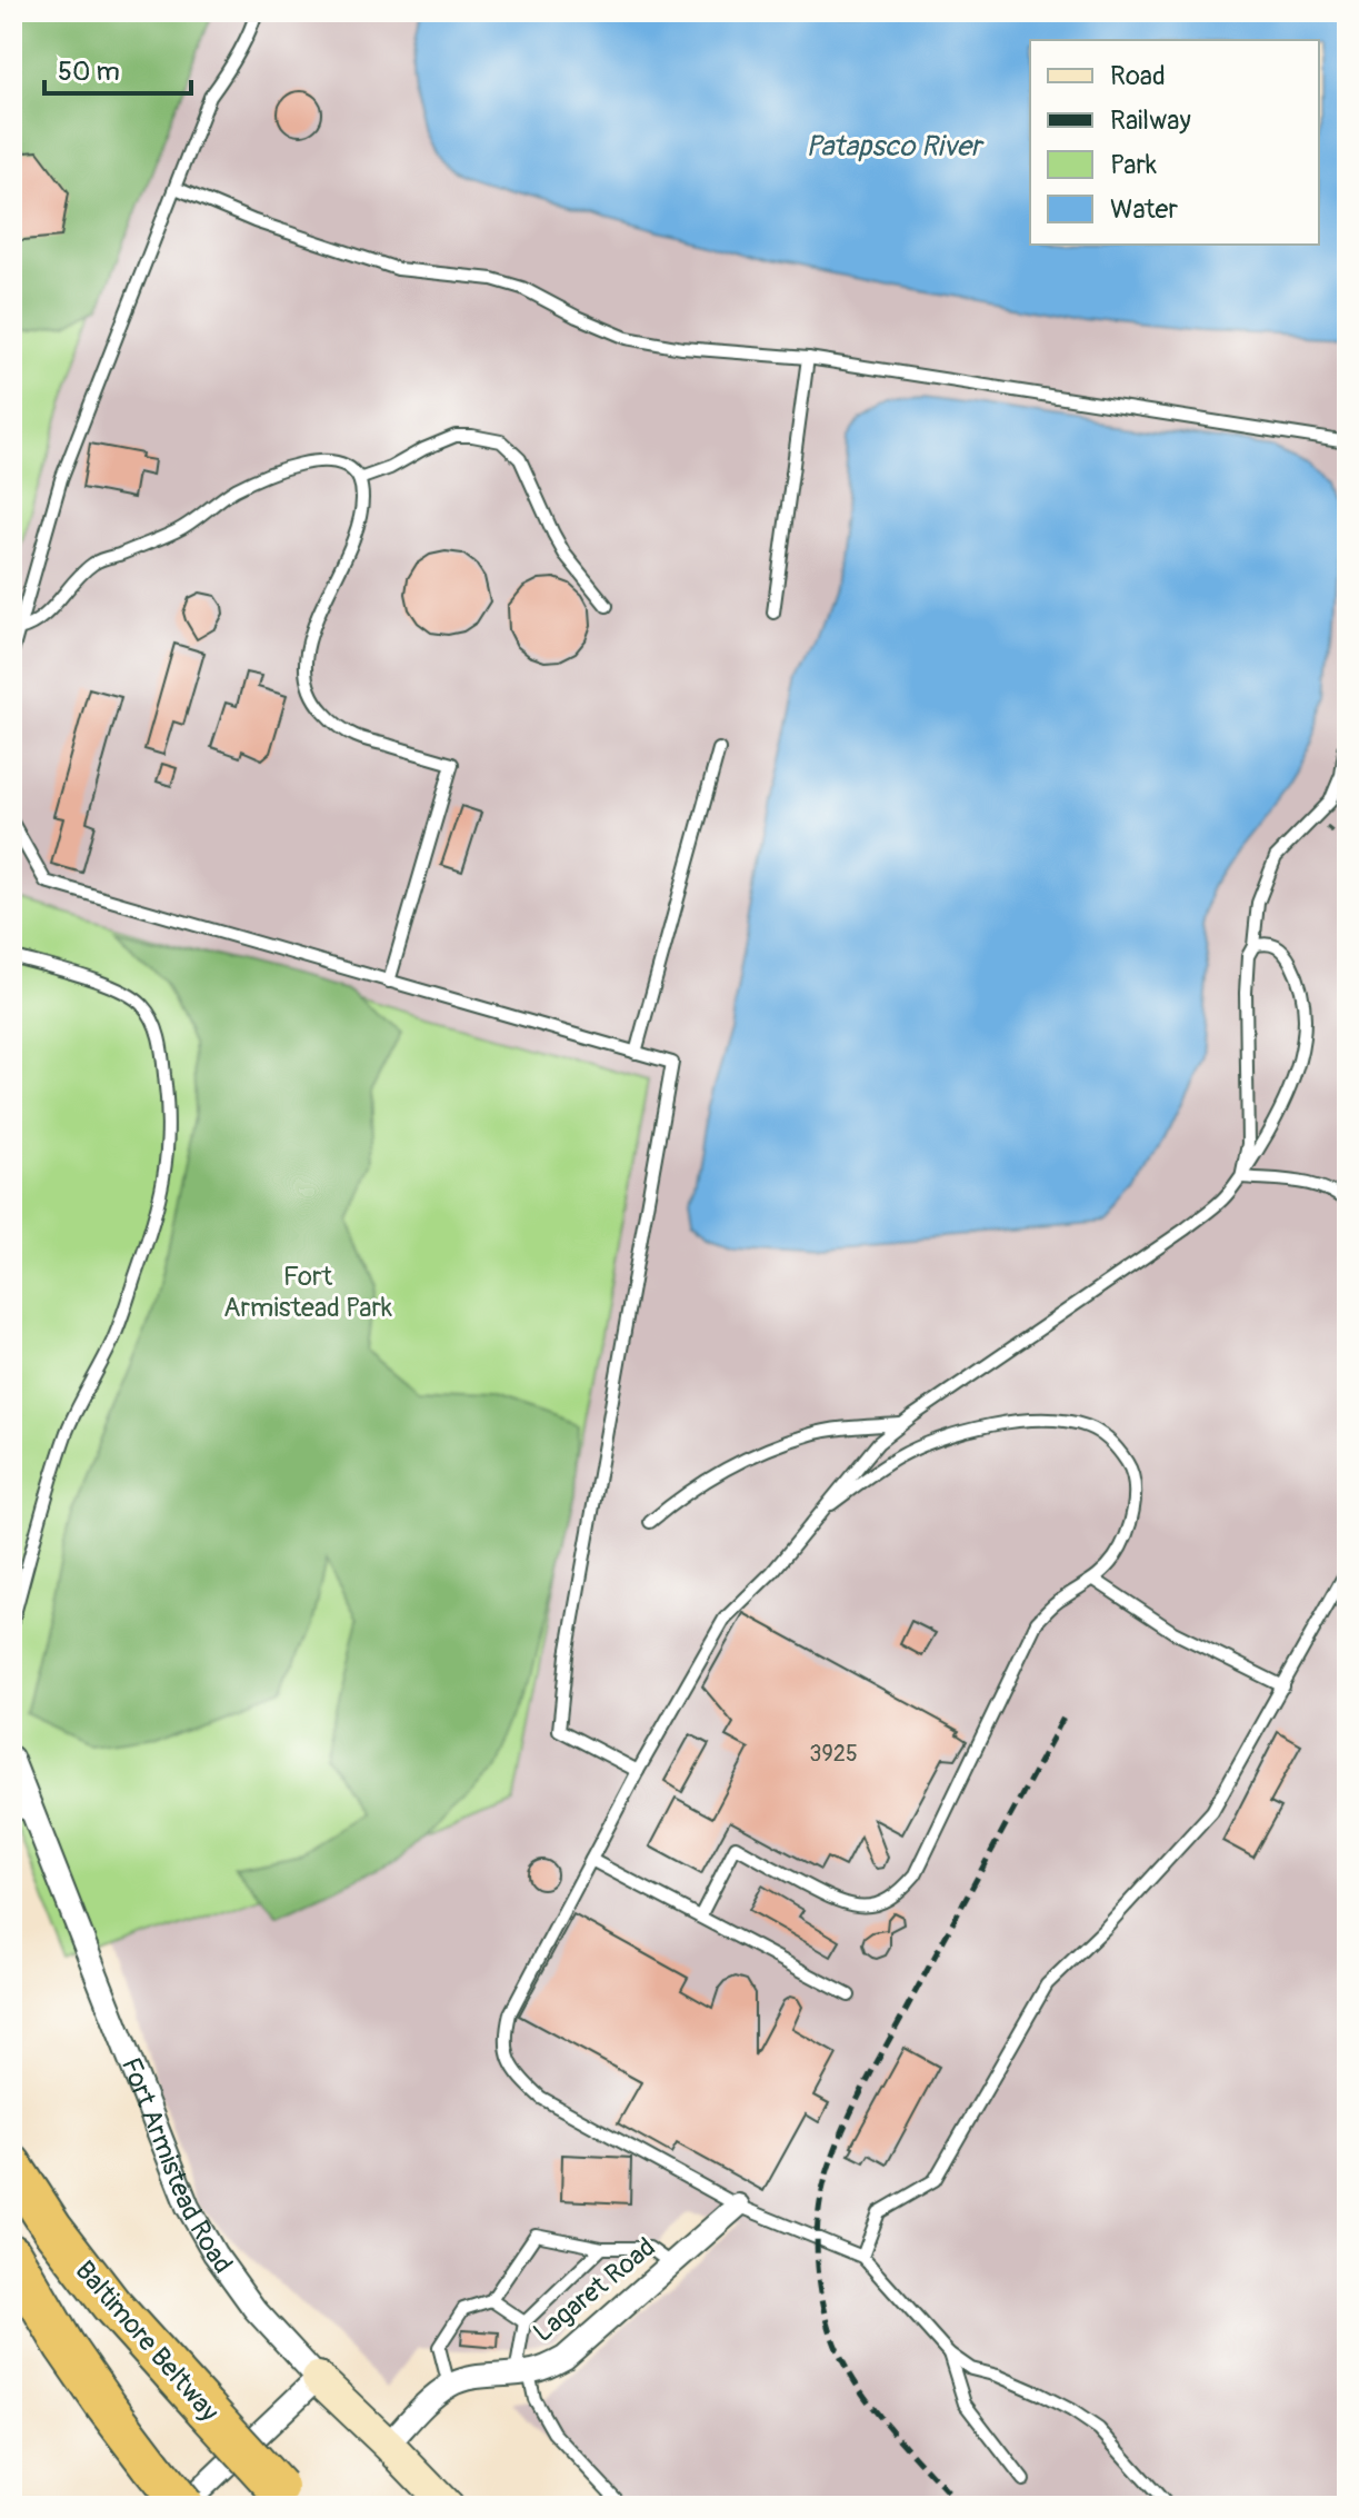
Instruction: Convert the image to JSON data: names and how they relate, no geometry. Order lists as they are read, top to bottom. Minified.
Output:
{"streets":{"highway":["Baltimore Beltway"],"street":["Fort Armistead Road","Lagaret Road"]},"crossings":[["Fort Armistead Road","Lagaret Road"]],"water":["Patapsco River"],"parks":["Fort Armistead Park"],"house_numbers":["3925"],"legend":["Road","Railway","Park","Water"],"scale_bar":"50 m"}
